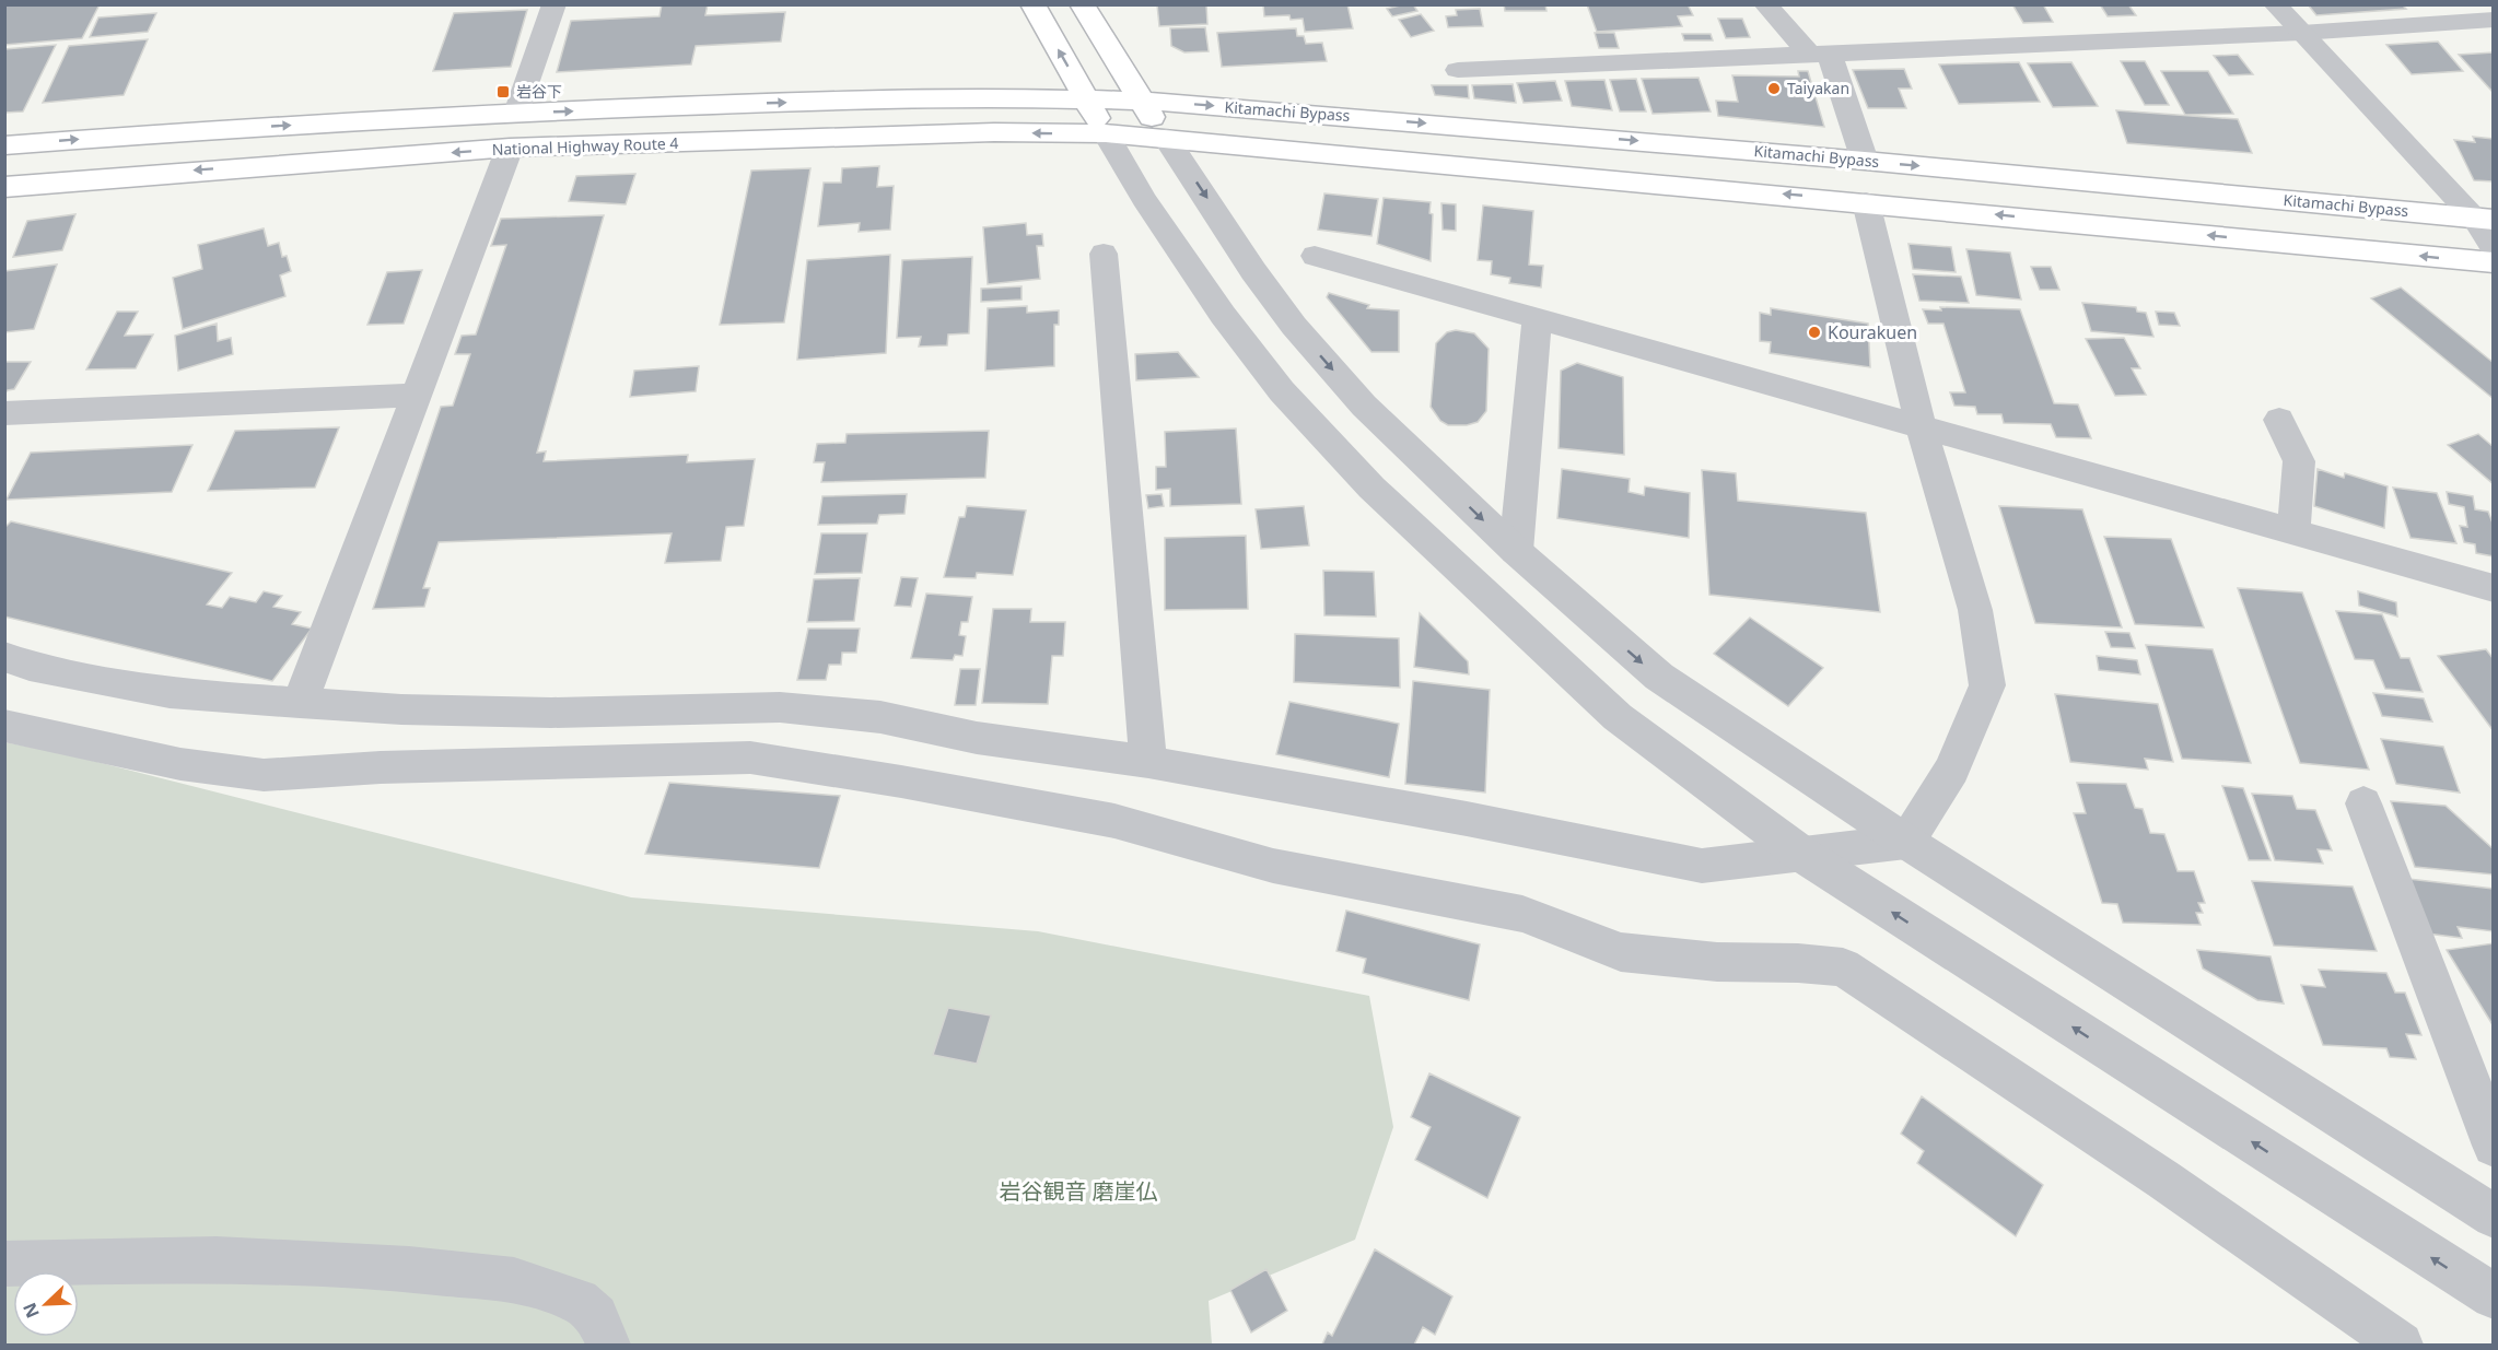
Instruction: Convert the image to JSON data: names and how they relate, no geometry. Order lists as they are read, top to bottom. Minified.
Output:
{"streets":{"highway":["Kitamachi Bypass","National Highway Route 4"]},"crossings":[["Kitamachi Bypass","National Highway Route 4"]],"parks":["岩谷観音 磨崖仏"],"places":{"other":["Taiyakan","Kourakuen"],"transit":["岩谷下"]},"north":"bottom left"}
